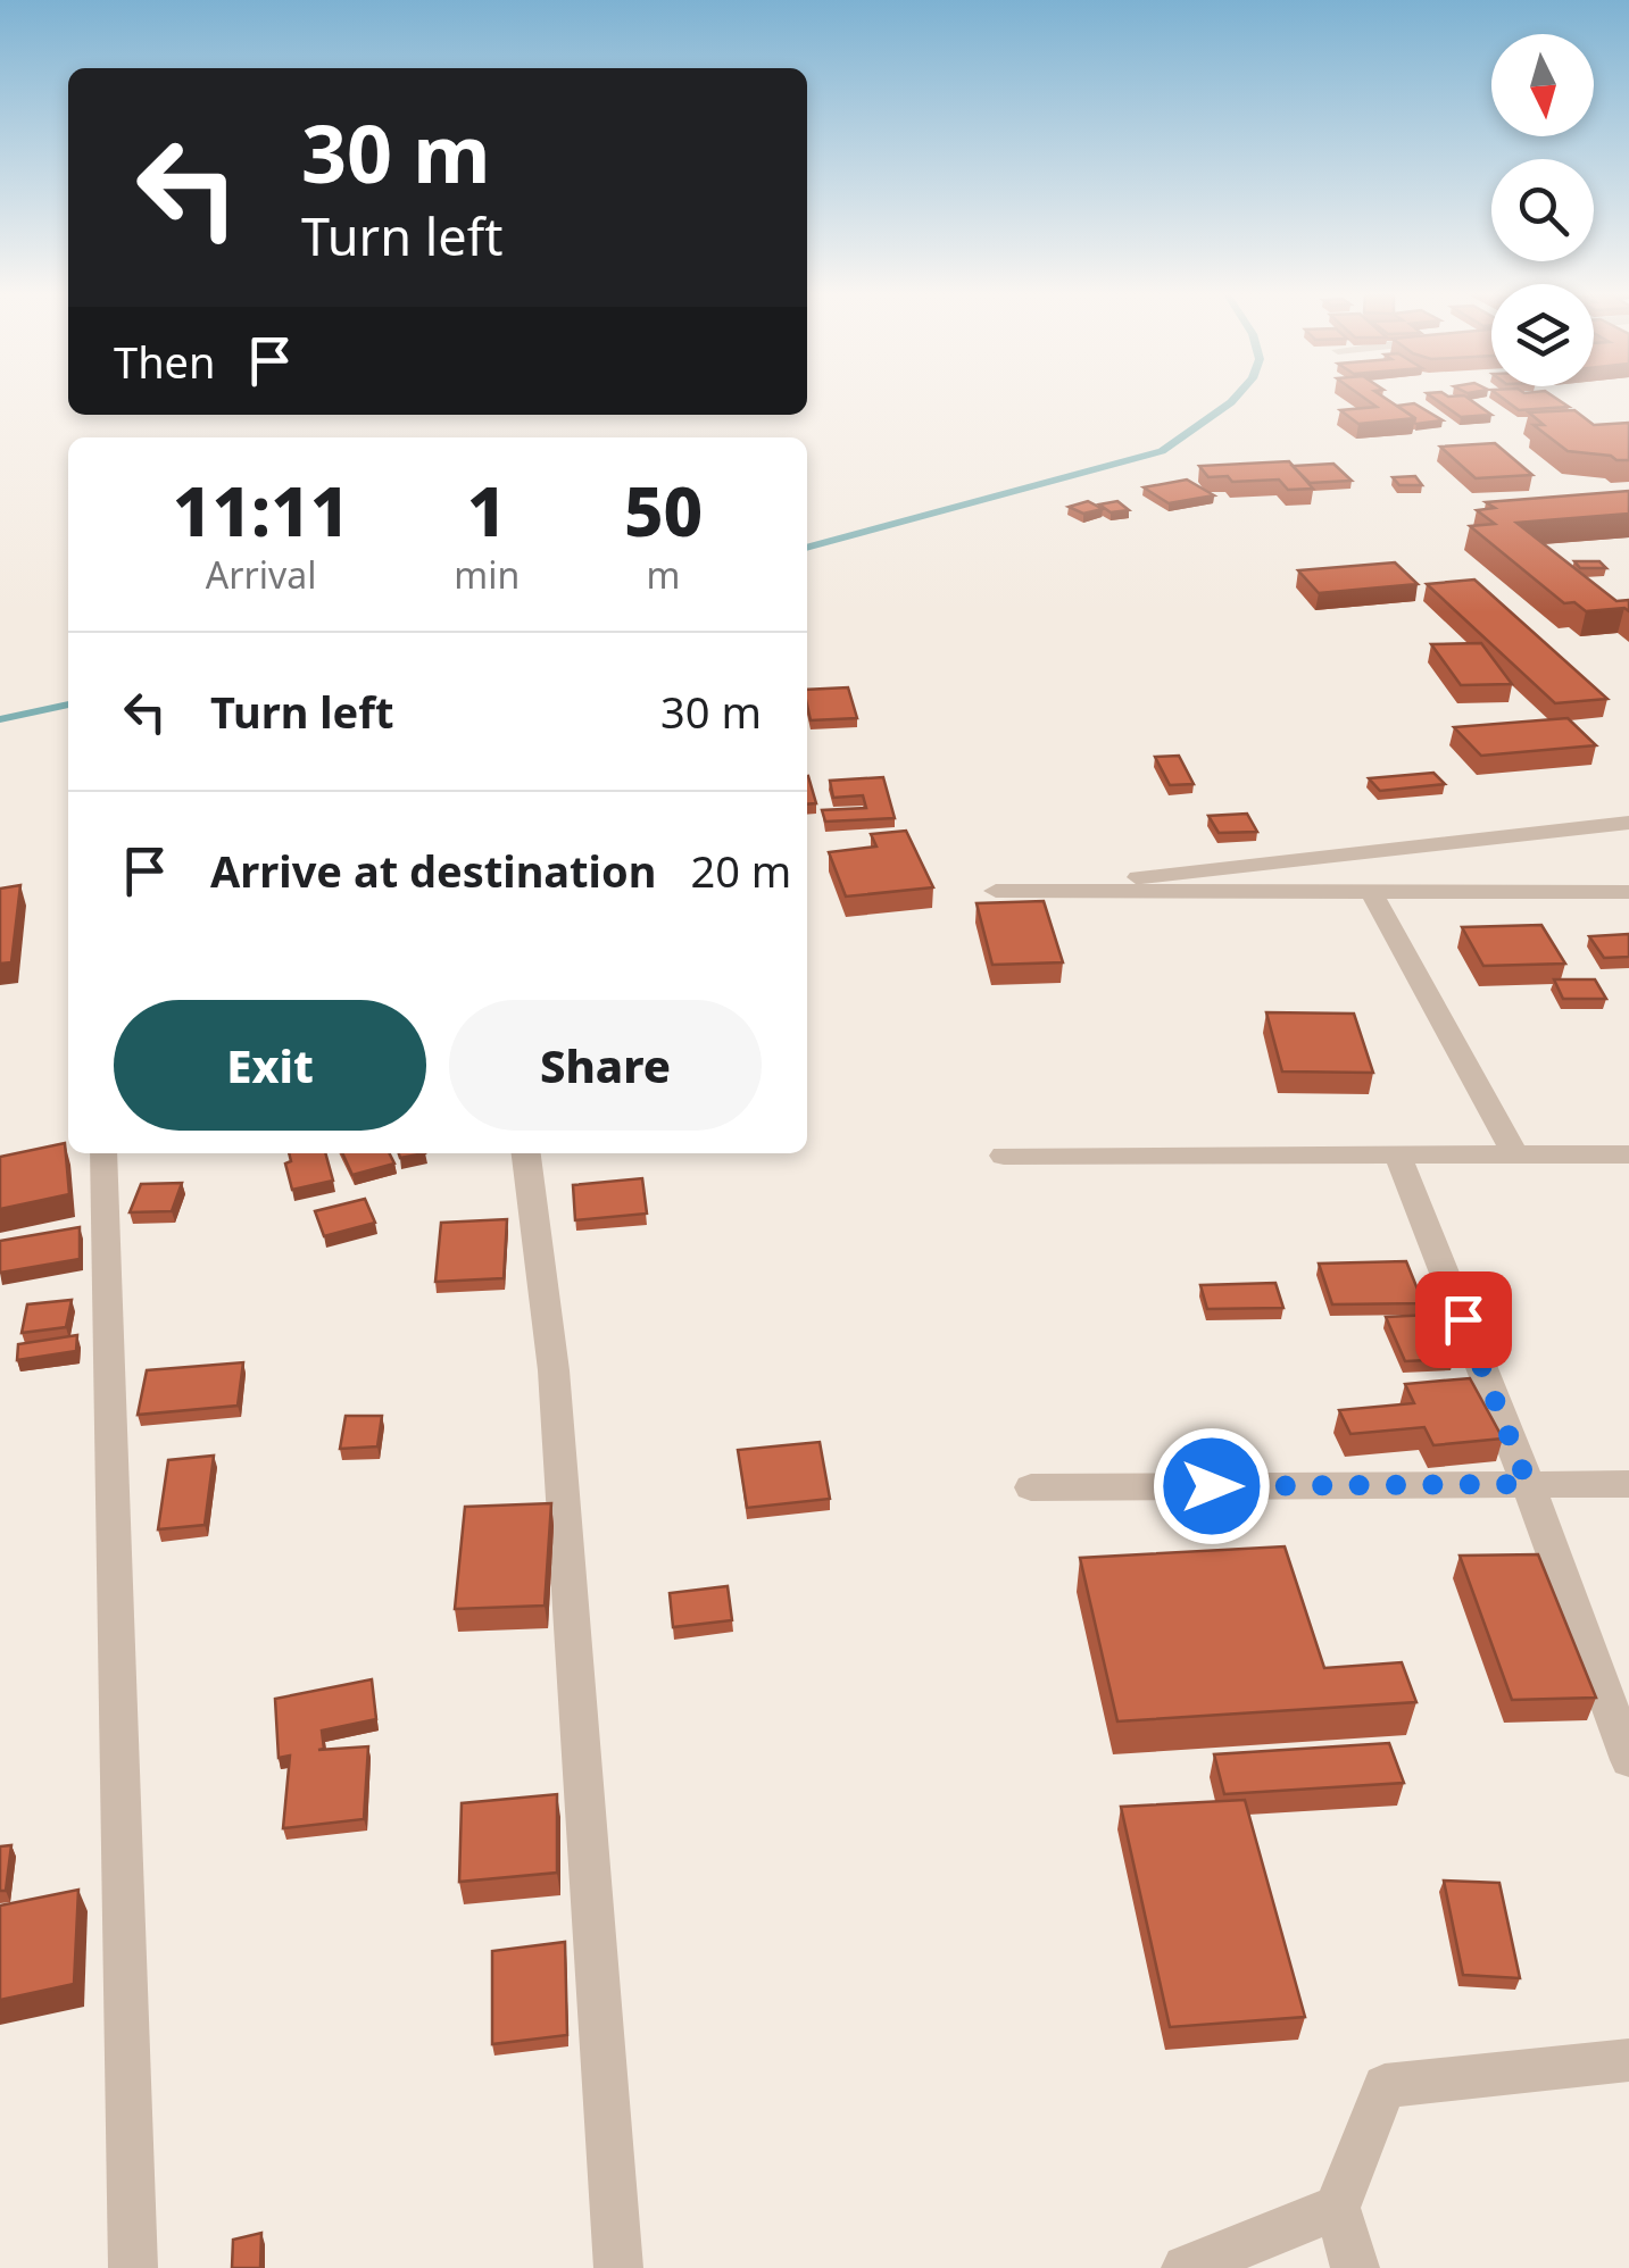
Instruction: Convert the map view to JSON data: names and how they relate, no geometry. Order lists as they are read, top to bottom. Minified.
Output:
{"north":"bottom","page":{"turn":["30 m","Turn left"],"then":"Then","eta":["11:11","Arrival","1","min","50","m"],"list":[{"name":"Turn left","value":"30 m"},{"name":"Arrive at destination","value":"20 m"}],"buttons":["Exit","Share"]}}
